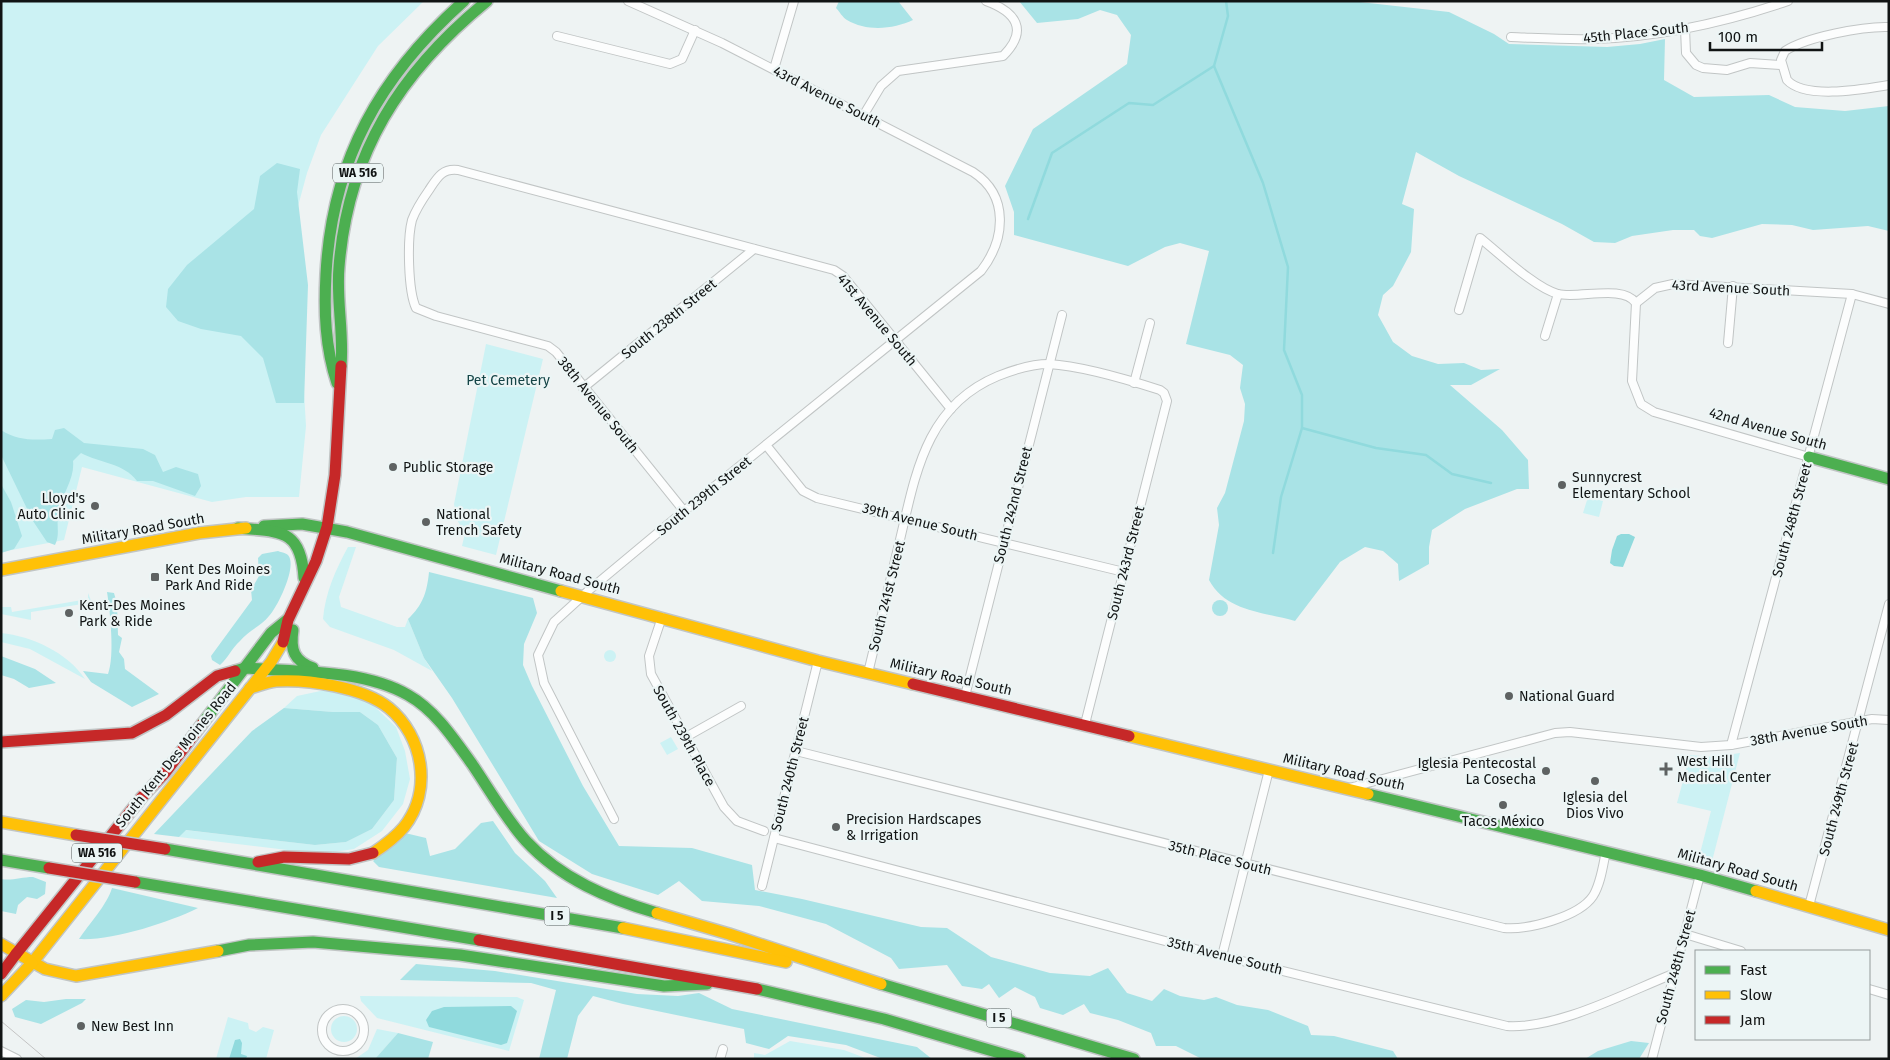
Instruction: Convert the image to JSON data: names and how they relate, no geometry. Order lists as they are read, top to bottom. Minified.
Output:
{"streets":{"main road":["WA 516","42nd Avenue South","Military Road South","South Kent Des Moines Road","I 5"],"street":["45th Place South","43rd Avenue South","South 238th Street","41st Avenue South","38th Avenue South","South 239th Street","South 242nd Street","South 248th Street","39th Avenue South","South 243rd Street","South 241st Street","South 239th Place","South 240th Street","South 249th Street","35th Place South","35th Avenue South"]},"crossings":[["43rd Avenue South","42nd Avenue South"],["43rd Avenue South","South 239th Street"],["43rd Avenue South","South 248th Street"],["South 238th Street","41st Avenue South"],["South 238th Street","38th Avenue South"],["41st Avenue South","38th Avenue South"],["41st Avenue South","South 239th Street"],["41st Avenue South","South 241st Street"],["38th Avenue South","South 239th Street"],["38th Avenue South","South 248th Street"],["38th Avenue South","Military Road South"],["38th Avenue South","South 249th Street"],["42nd Avenue South","South 248th Street"],["South 239th Street","39th Avenue South"],["South 239th Street","Military Road South"],["South 242nd Street","39th Avenue South"],["South 242nd Street","Military Road South"],["South 248th Street","Military Road South"],["South 248th Street","35th Avenue South"],["39th Avenue South","South 243rd Street"],["39th Avenue South","South 241st Street"],["Military Road South","South 243rd Street"],["Military Road South","South 241st Street"],["Military Road South","South 239th Place"],["Military Road South","South Kent Des Moines Road"],["Military Road South","South 240th Street"],["Military Road South","South 249th Street"],["Military Road South","35th Place South"],["South 240th Street","35th Place South"],["South 240th Street","35th Avenue South"]],"parks":["Pet Cemetery"],"places":{"other":["Public Storage","Sunnycrest Elementary School","Lloyd's Auto Clinic","National Trench Safety","Kent-Des Moines Park & Ride","National Guard","Iglesia Pentecostal La Cosecha","Iglesia del Dios Vivo","Tacos México","Precision Hardscapes & Irrigation","New Best Inn"],"transit":["Kent Des Moines Park And Ride"],"health":["West Hill Medical Center"]},"legend":["Fast","Slow","Jam"],"scale_bar":"100 m"}
